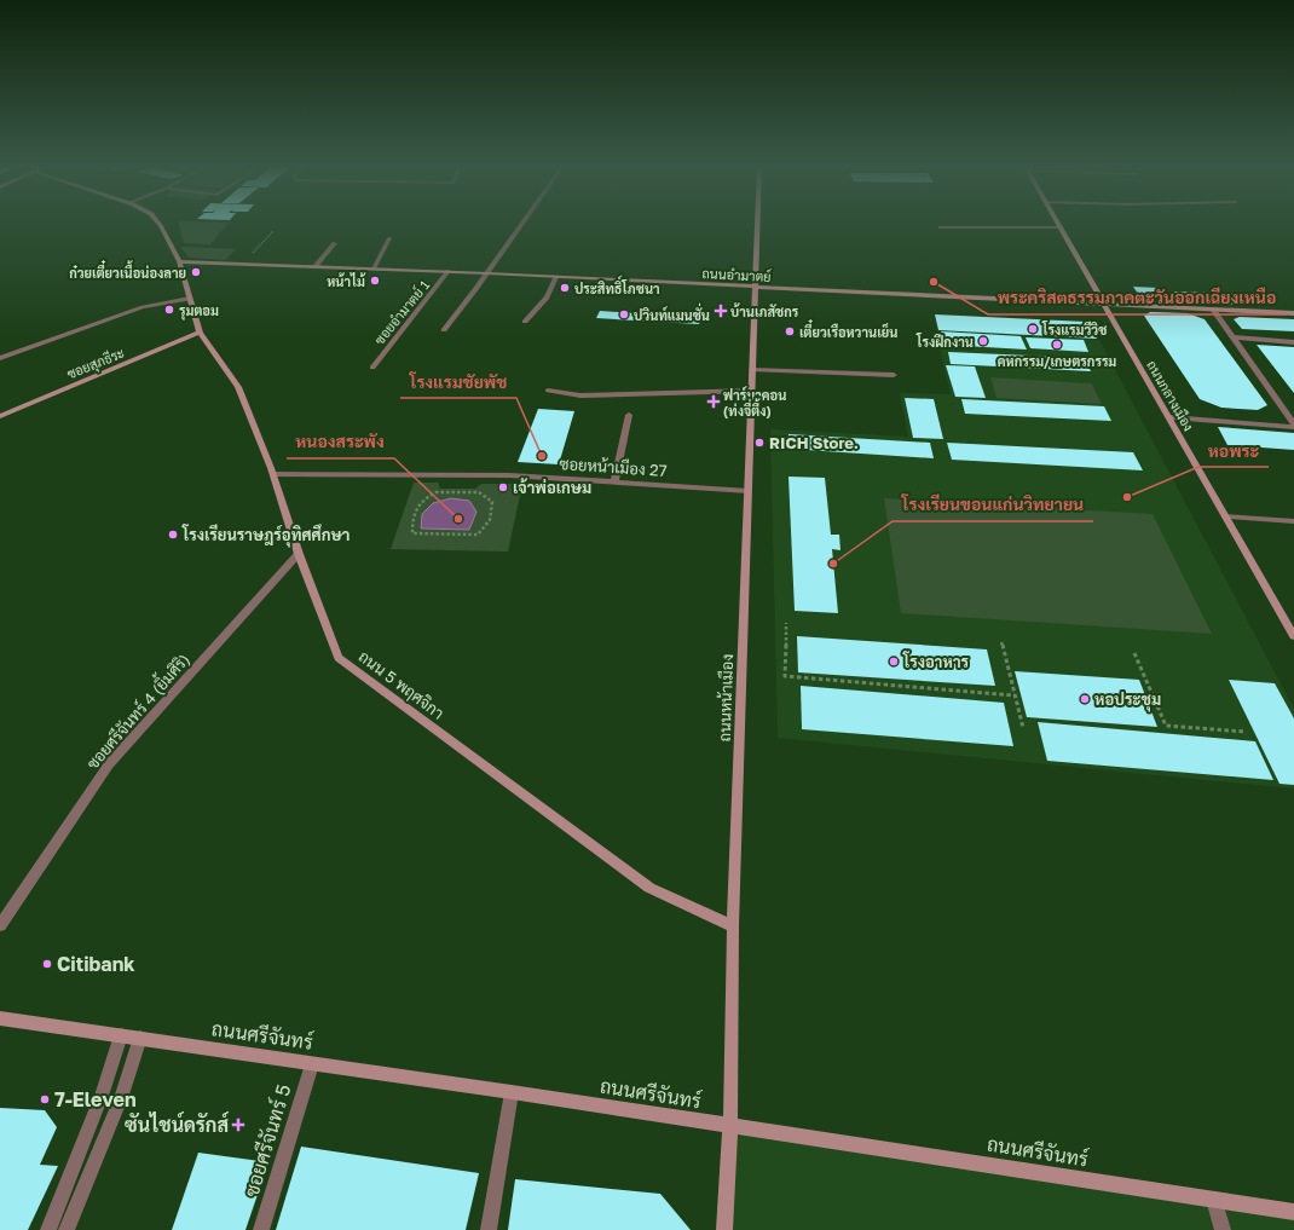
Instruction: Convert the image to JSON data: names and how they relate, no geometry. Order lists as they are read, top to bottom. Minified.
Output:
{"streets":{"street":["ถนนอำมาตย์","ซอยอำมาตย์ 1","ซอยสุภธีระ","ถนนกลางเมือง","ซอยหน้าเมือง 27","ถนน 5 พฤศจิกา","ถนนหน้าเมือง","ซอยศรีจันทร์ 4 (ยิ้มศิริ)","ถนนศรีจันทร์","ซอยศรีจันทร์ 5"]},"crossings":[["ถนนอำมาตย์","ซอยอำมาตย์ 1"],["ถนนอำมาตย์","ถนนกลางเมือง"],["ถนนอำมาตย์","ถนน 5 พฤศจิกา"],["ถนนอำมาตย์","ถนนหน้าเมือง"],["ซอยสุภธีระ","ถนน 5 พฤศจิกา"],["ซอยหน้าเมือง 27","ถนน 5 พฤศจิกา"],["ซอยหน้าเมือง 27","ถนนหน้าเมือง"],["ถนน 5 พฤศจิกา","ถนนหน้าเมือง"],["ถนน 5 พฤศจิกา","ซอยศรีจันทร์ 4 (ยิ้มศิริ)"],["ถนนหน้าเมือง","ถนนศรีจันทร์"],["ถนนศรีจันทร์","ซอยศรีจันทร์ 5"]],"places":{"other":["ก๋วยเตี๋ยวเนื้อน่องลาย","หน้าไม้","พระคริสตธรรมภาคตะวันออกเฉียงเหนือ","ประสิทธิ์โภชนา","รุมตอม","ปวินท์แมนชั่น","โรงแรมวีวิช","เตี๋ยวเรือหวานเย็น","โรงฝึกงาน","คหกรรม/เกษตรกรรม","RICH Store.","โรงแรมชัยพัช","เจ้าพ่อเกษม","หอพระ","หนองสระพัง","โรงเรียนราษฎร์อุทิศศึกษา","โรงเรียนขอนแก่นวิทยายน","โรงอาหาร","หอประชุม","Citibank","7-Eleven"],"health":["บ้านเภสัชกร","ฟาร์มาคอน (ท่งจี่ตึ้ง)","ซันไชน์ดรักส์"]}}
